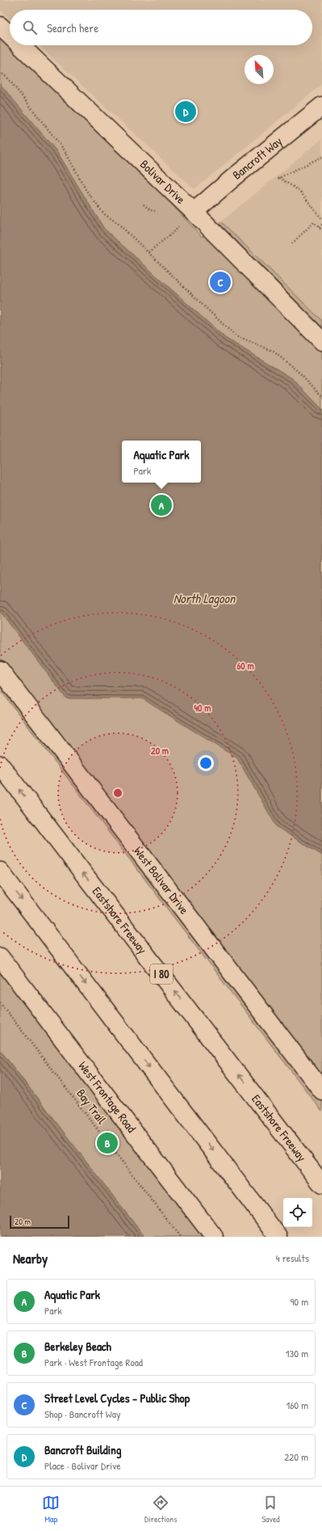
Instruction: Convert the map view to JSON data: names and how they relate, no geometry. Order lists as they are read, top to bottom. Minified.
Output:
{"streets":{"main road":["Bancroft Way","Bolivar Drive","West Bolivar Drive","Eastshore Freeway","I 80","West Frontage Road"],"path":["Bay Trail"]},"crossings":[["Bancroft Way","Bolivar Drive"]],"water":["North Lagoon"],"scale_bar":"20 m","north":"top left","page":{"search":"Search here","pins":["D","C","A","B"],"popup":["Aquatic Park","Park"],"scale":"20 m","heading":["Nearby","4 results"],"list":[{"mark":"A","name":"Aquatic Park","note":"Park","value":"90 m"},{"mark":"B","name":"Berkeley Beach","note":"Park · West Frontage Road","value":"130 m"},{"mark":"C","name":"Street Level Cycles - Public Shop","note":"Shop · Bancroft Way","value":"160 m"},{"mark":"D","name":"Bancroft Building","note":"Place · Bolivar Drive","value":"220 m"}],"nav":["Map","Directions","Saved"]},"rings":["60 m","40 m","20 m"]}
